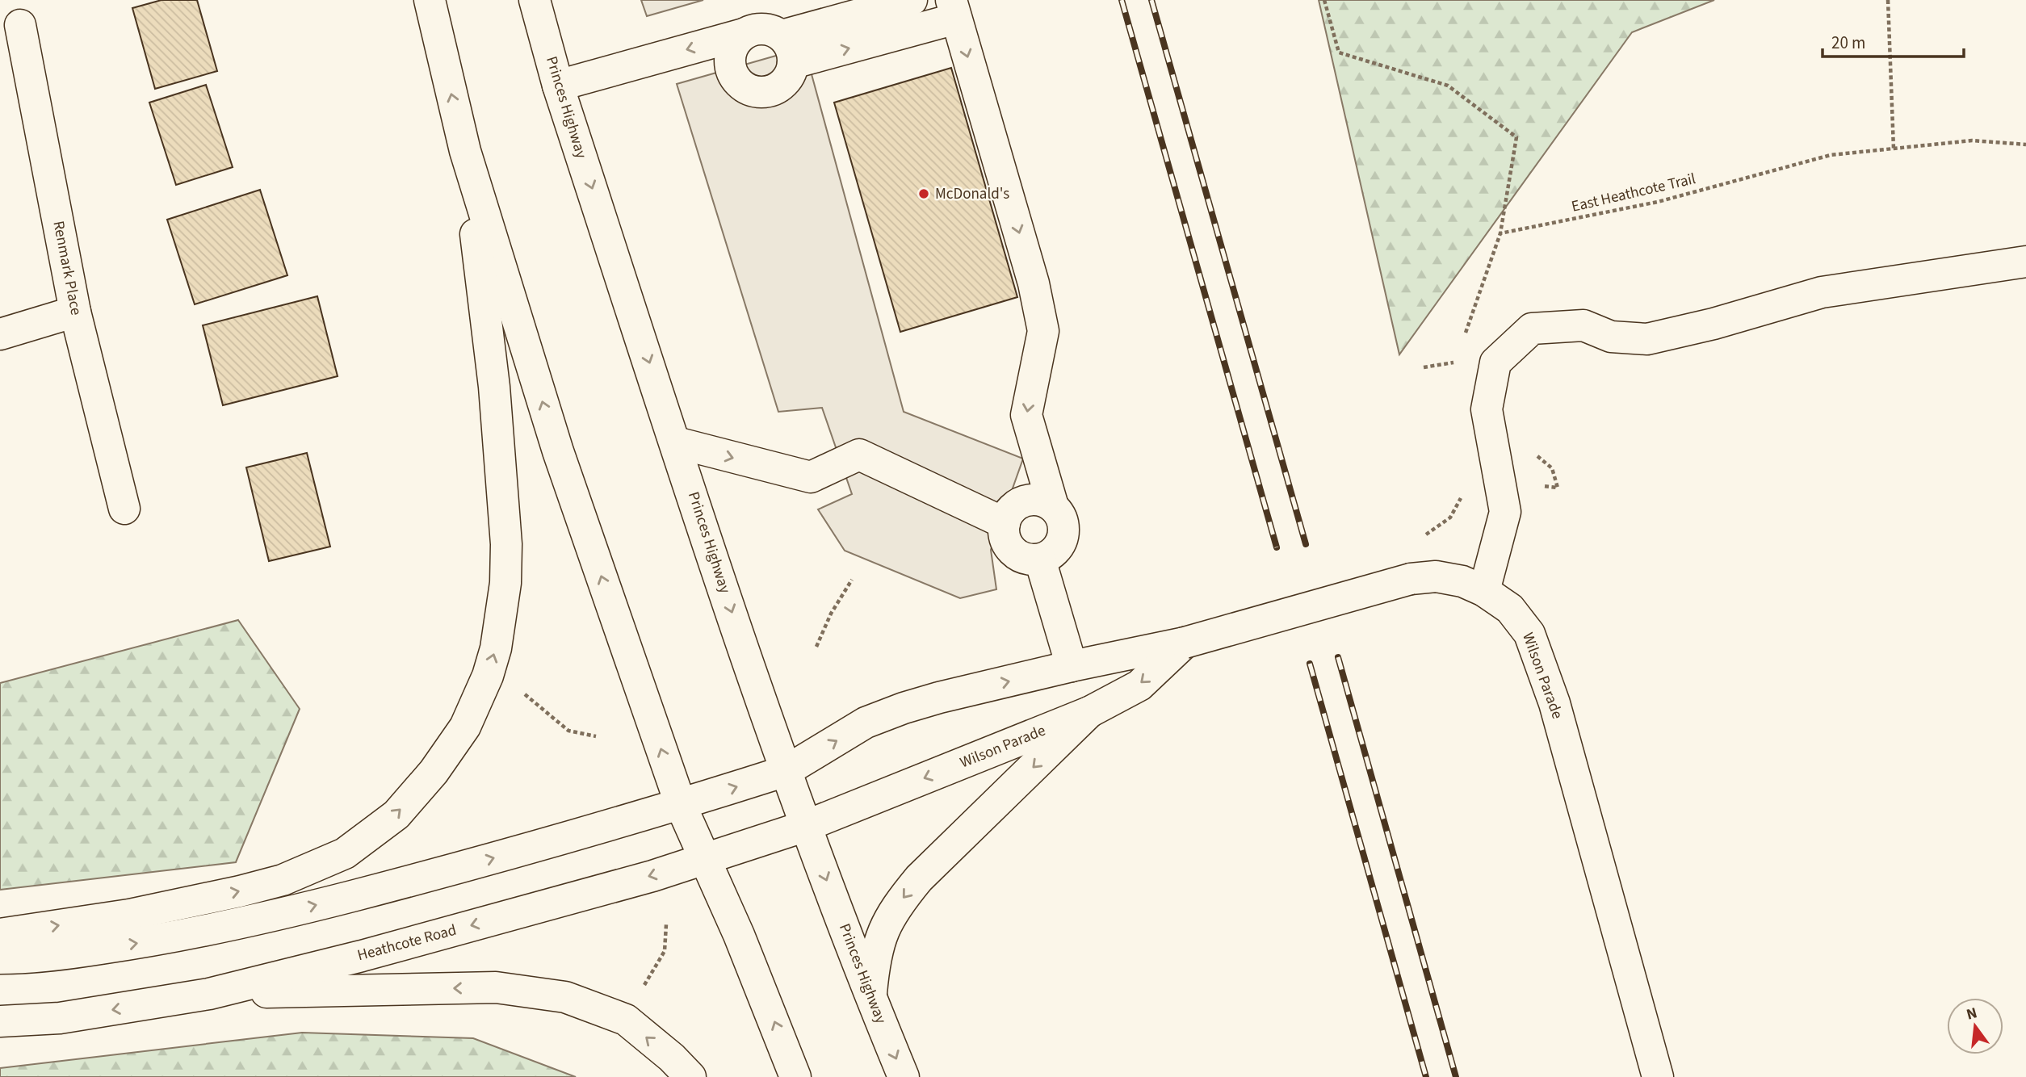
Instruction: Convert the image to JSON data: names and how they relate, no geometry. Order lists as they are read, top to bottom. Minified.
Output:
{"streets":{"main road":["Princes Highway","Renmark Place","Wilson Parade","Heathcote Road"],"path":["East Heathcote Trail"]},"crossings":[["Princes Highway","Wilson Parade"],["Princes Highway","Heathcote Road"],["Wilson Parade","Heathcote Road"]],"places":["McDonald's"],"scale_bar":"20 m","north":"top"}
